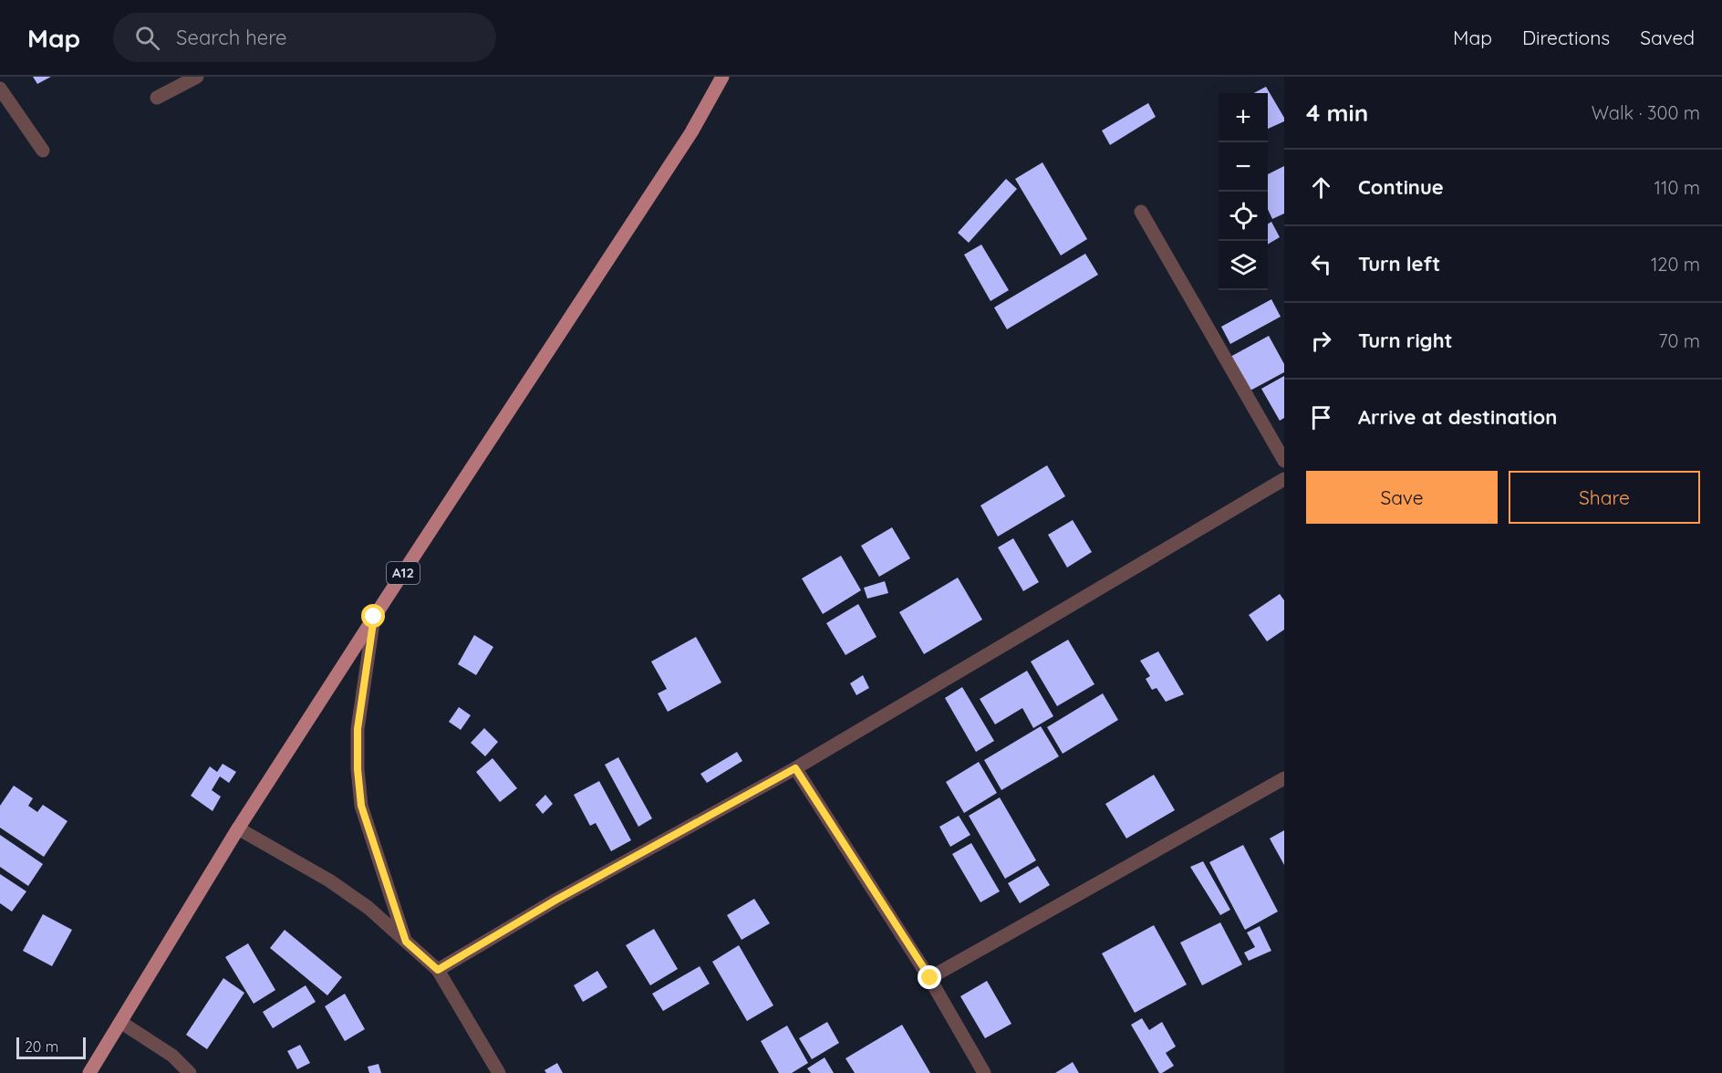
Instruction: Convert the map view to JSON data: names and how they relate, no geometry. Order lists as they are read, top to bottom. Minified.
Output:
{"streets":{"main road":["A12"]},"scale_bar":"20 m","page":{"header":"Map","search":"Search here","nav":["Map","Directions","Saved"],"heading":["4 min","Walk · 300 m"],"map_buttons":["+","−"],"list":[["Continue","110 m"],["Turn left","120 m"],["Turn right","70 m"],"Arrive at destination"],"buttons":["Save","Share"],"scale":"20 m"}}
